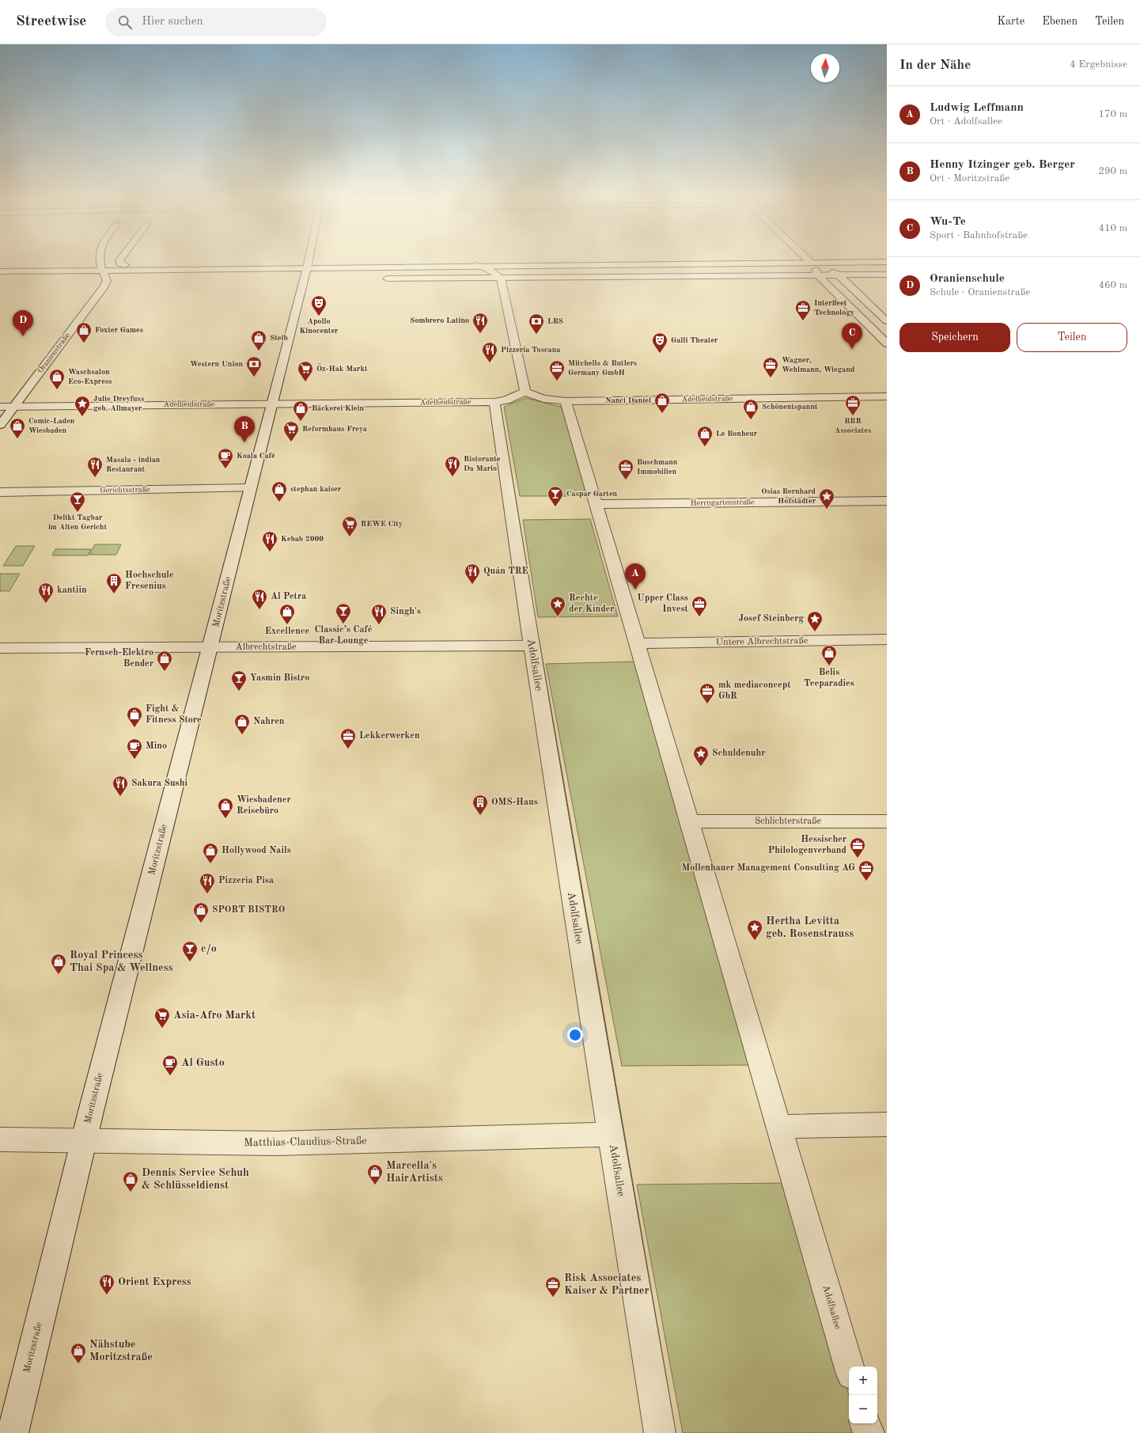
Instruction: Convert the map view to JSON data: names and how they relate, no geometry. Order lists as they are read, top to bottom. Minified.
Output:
{"streets":{"street":["Oranienstraße","Adelheidstraße","Gerichtsstraße","Herrngartenstraße","Moritzstraße","Untere Albrechtstraße","Albrechtstraße","Adolfsallee","Schlichterstraße","Matthias-Claudius-Straße"]},"crossings":[["Oranienstraße","Adelheidstraße"],["Adelheidstraße","Moritzstraße"],["Adelheidstraße","Adolfsallee"],["Gerichtsstraße","Moritzstraße"],["Herrngartenstraße","Adolfsallee"],["Moritzstraße","Albrechtstraße"],["Moritzstraße","Matthias-Claudius-Straße"],["Untere Albrechtstraße","Adolfsallee"],["Albrechtstraße","Adolfsallee"],["Adolfsallee","Schlichterstraße"],["Adolfsallee","Matthias-Claudius-Straße"]],"places":{"theatre":["Apollo Kinocenter","Galli Theater"],"office":["Interfleet Technology","Wagner, Wehlmann, Wiegand","Mitchells & Butlers Germany GmbH","BBR Associates","Buschmann Immobilien","Upper Class Invest","mk mediaconcept GbR","Lekkerwerken","Hessischer Philologenverband","Mollenhauer Management Consulting AG","Risk Associates Kaiser & Partner"],"restaurant":["Sombrero Latino","Pizzeria Toscana","Ristorante Da Mario","Masala - indian Restaurant","Kebab 2000","Quán TRE","kantiin","Al Petra","Singh's","Sakura Sushi","Pizzeria Pisa","Orient Express"],"bank":["LBS","Western Union"],"shop":["Foxter Games","Steib","Waschsalon Eco-Express","Nanci Daniel","Schönentspannt","Bäckerei Klein","Comic-Laden Wiesbaden","Le Bonheur","stephan kaiser","Excellence","Belis Teeparadies","Fernseh-Elektro Bender","Fight & Fitness Store","Nahren","Wiesbadener Reisebüro","Hollywood Nails","SPORT BISTRO","Royal Princess Thai Spa & Wellness","Marcella's HairArtists","Dennis Service Schuh & Schlüsseldienst","Nähstube Moritzstraße"],"supermarket":["Öz-Hak Markt","Reformhaus Freya","REWE City","Asia-Afro Markt"],"place":["Julie Dreyfuss geb. Allmayer","Osias Bernhard Hofstädter","Rechte der Kinder","Josef Steinberg","Schuldenuhr","Hertha Levitta geb. Rosenstrauss"],"cafe":["Koala Café","Mino","Al Gusto"],"bar":["Caspar Garten","Delikt Tagbar im Alten Gericht","Classic’s Café Bar Lounge","Yasmin Bistro","c/o"],"building":["Hochschule Fresenius","OMS-Haus"]},"north":"top","page":{"header":"Streetwise","search":"Hier suchen","nav":["Karte","Ebenen","Teilen"],"heading":["In der Nähe","4 Ergebnisse"],"list":[{"mark":"A","name":"Ludwig Leffmann","note":"Ort · Adolfsallee","value":"170 m"},{"mark":"B","name":"Henny Itzinger geb. Berger","note":"Ort · Moritzstraße","value":"290 m"},{"mark":"C","name":"Wu-Te","note":"Sport · Bahnhofstraße","value":"410 m"},{"mark":"D","name":"Oranienschule","note":"Schule · Oranienstraße","value":"460 m"}],"pins":["D","C","B","A"],"buttons":["Speichern","Teilen"],"map_buttons":["+","−"]}}
